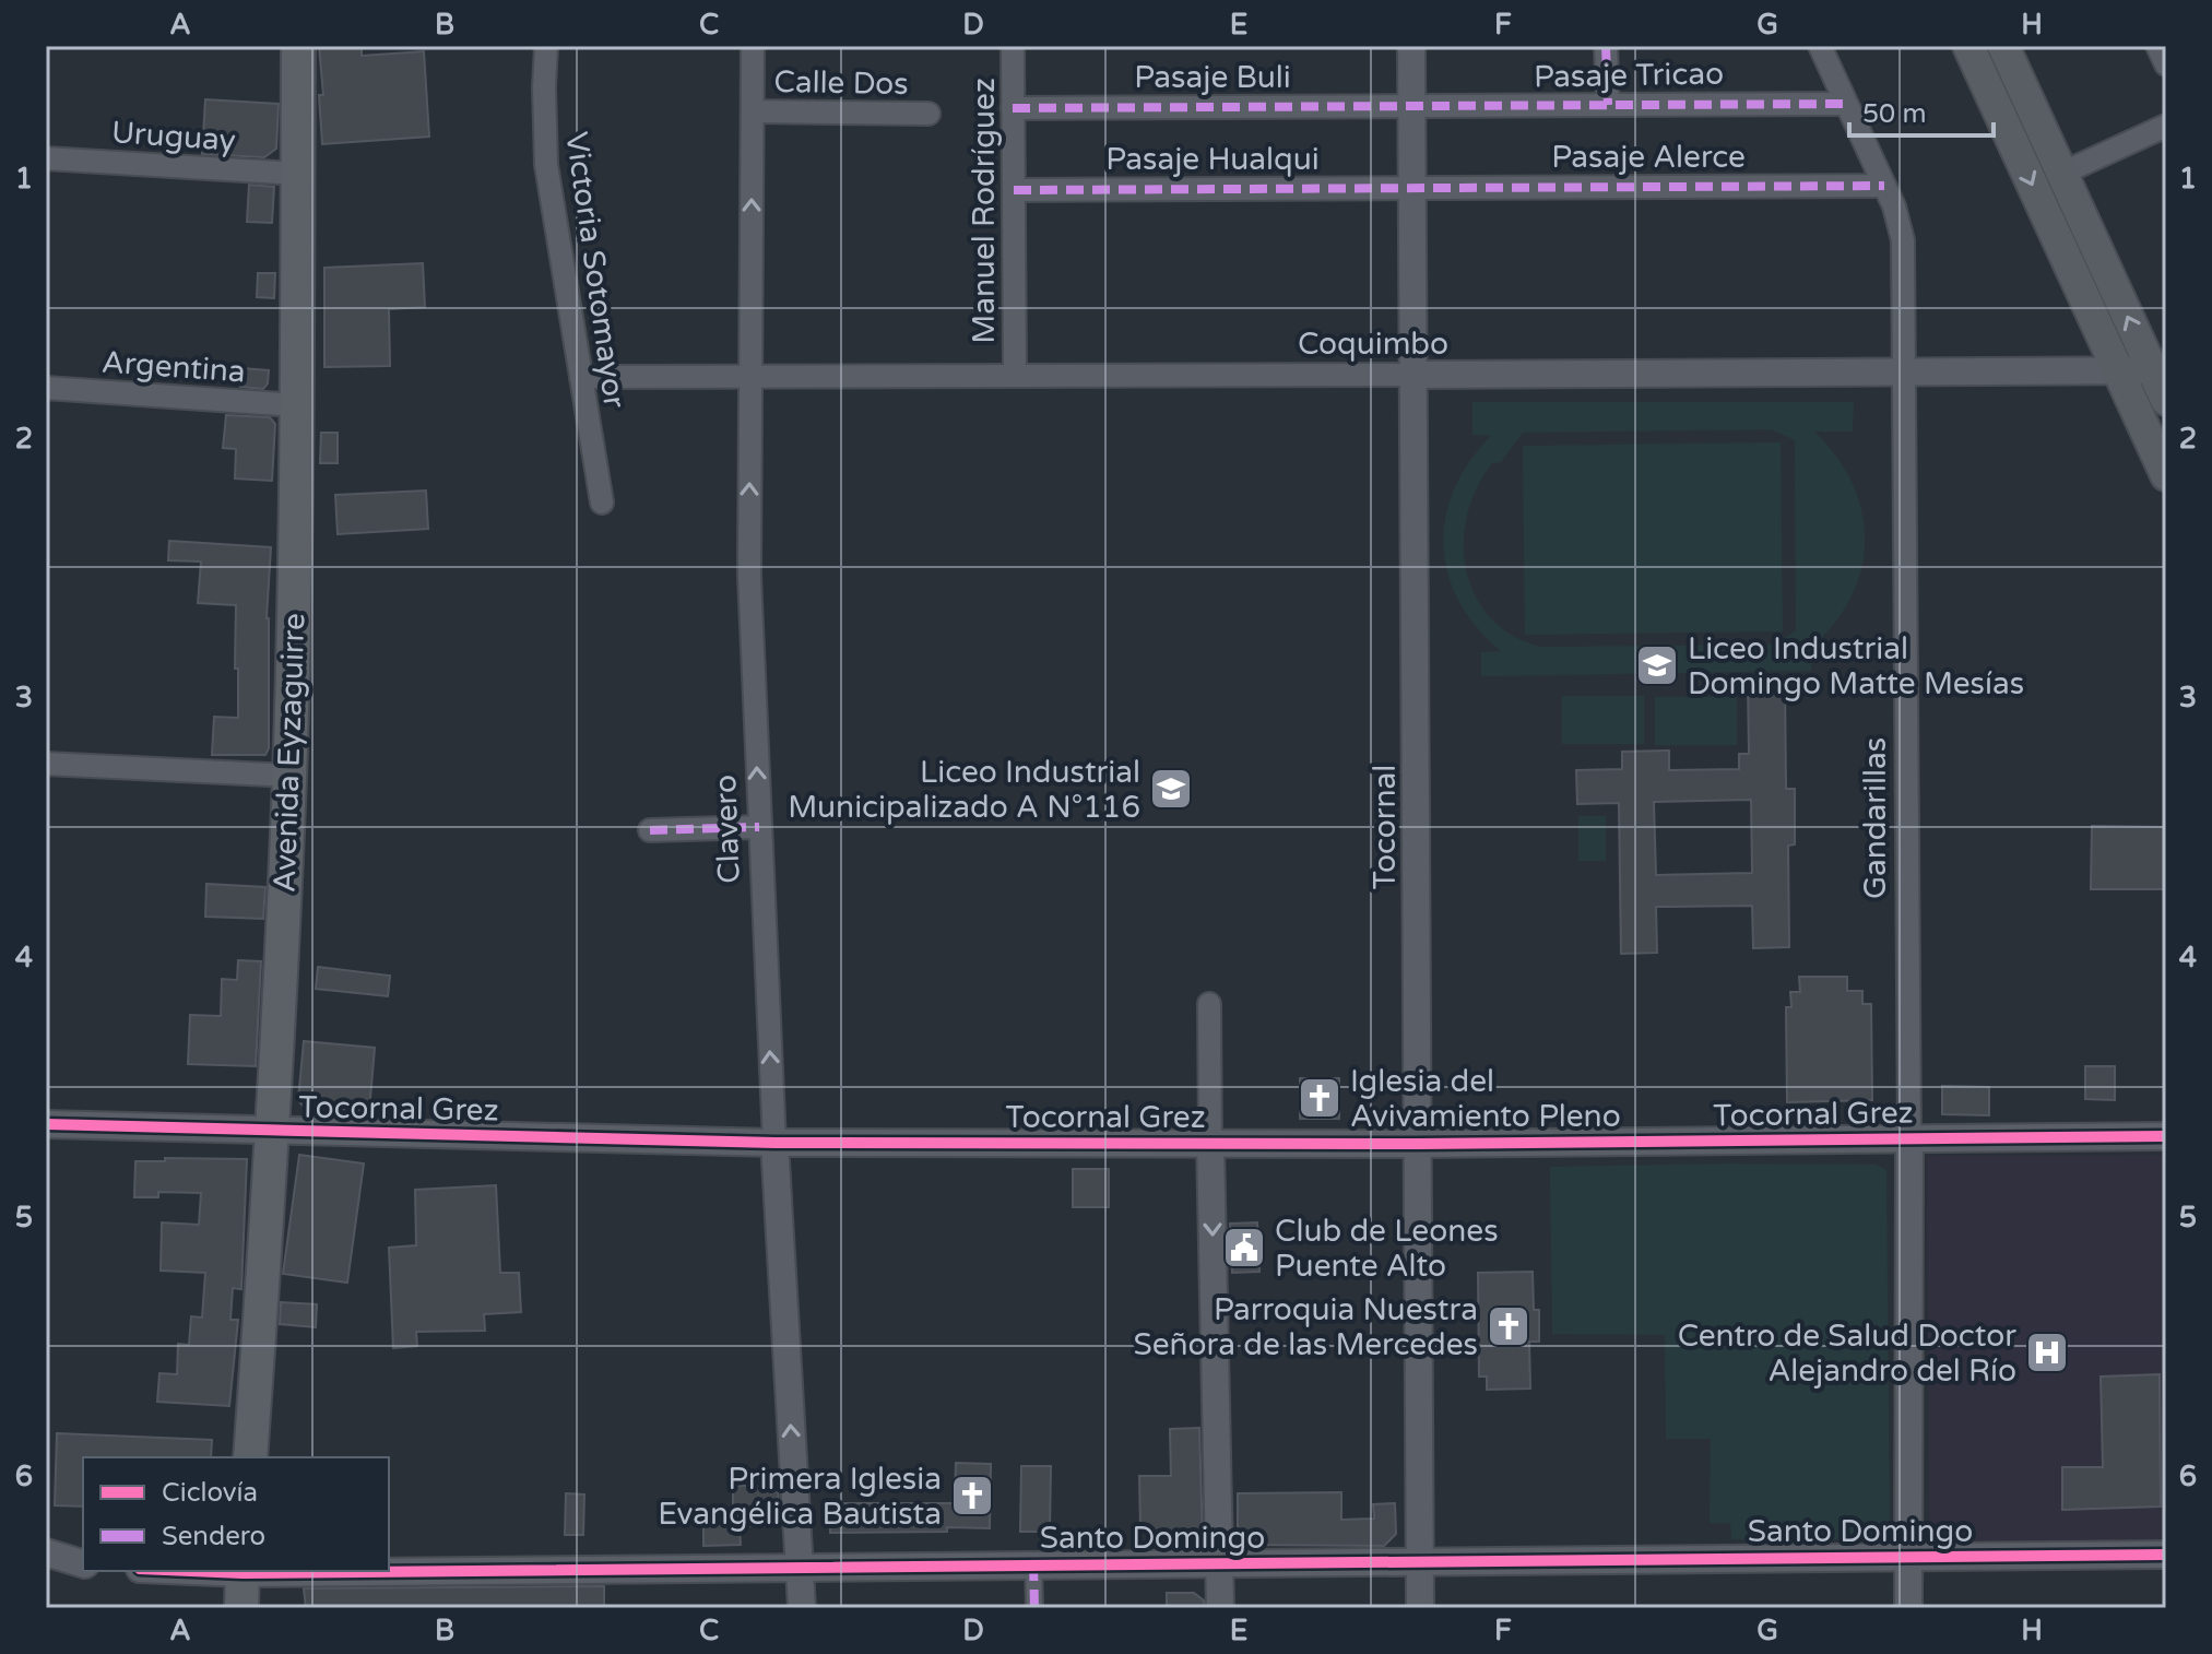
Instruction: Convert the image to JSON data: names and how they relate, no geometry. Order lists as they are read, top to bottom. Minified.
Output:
{"streets":{"main road":["Avenida Eyzaguirre"],"street":["Pasaje Tricao","Pasaje Buli","Calle Dos","Uruguay","Pasaje Alerce","Pasaje Hualqui","Manuel Rodríguez","Victoria Sotomayor","Coquimbo","Argentina","Gandarillas","Tocornal","Clavero","Tocornal Grez","Santo Domingo"]},"crossings":[["Pasaje Tricao","Pasaje Buli"],["Pasaje Tricao","Gandarillas"],["Pasaje Tricao","Tocornal"],["Pasaje Buli","Manuel Rodríguez"],["Pasaje Buli","Tocornal"],["Calle Dos","Clavero"],["Uruguay","Avenida Eyzaguirre"],["Pasaje Alerce","Pasaje Hualqui"],["Pasaje Alerce","Gandarillas"],["Pasaje Alerce","Tocornal"],["Pasaje Hualqui","Manuel Rodríguez"],["Pasaje Hualqui","Tocornal"],["Manuel Rodríguez","Coquimbo"],["Victoria Sotomayor","Coquimbo"],["Coquimbo","Gandarillas"],["Coquimbo","Tocornal"],["Coquimbo","Clavero"],["Argentina","Avenida Eyzaguirre"],["Avenida Eyzaguirre","Tocornal Grez"],["Gandarillas","Tocornal Grez"],["Gandarillas","Santo Domingo"],["Tocornal","Tocornal Grez"],["Tocornal","Santo Domingo"],["Clavero","Tocornal Grez"],["Clavero","Santo Domingo"]],"one_way":["Clavero"],"places":{"school or university":["Liceo Industrial Domingo Matte Mesías","Liceo Industrial Municipalizado A N°116"],"church":["Iglesia del Avivamiento Pleno","Parroquia Nuestra Señora de las Mercedes","Primera Iglesia Evangélica Bautista"],"public building":["Club de Leones Puente Alto"],"hospital":["Centro de Salud Doctor Alejandro del Río"]},"legend":["Ciclovía","Sendero"],"scale_bar":"50 m","grid":{"columns":["A","B","C","D","E","F","G","H"],"rows":["1","2","3","4","5","6"]}}
